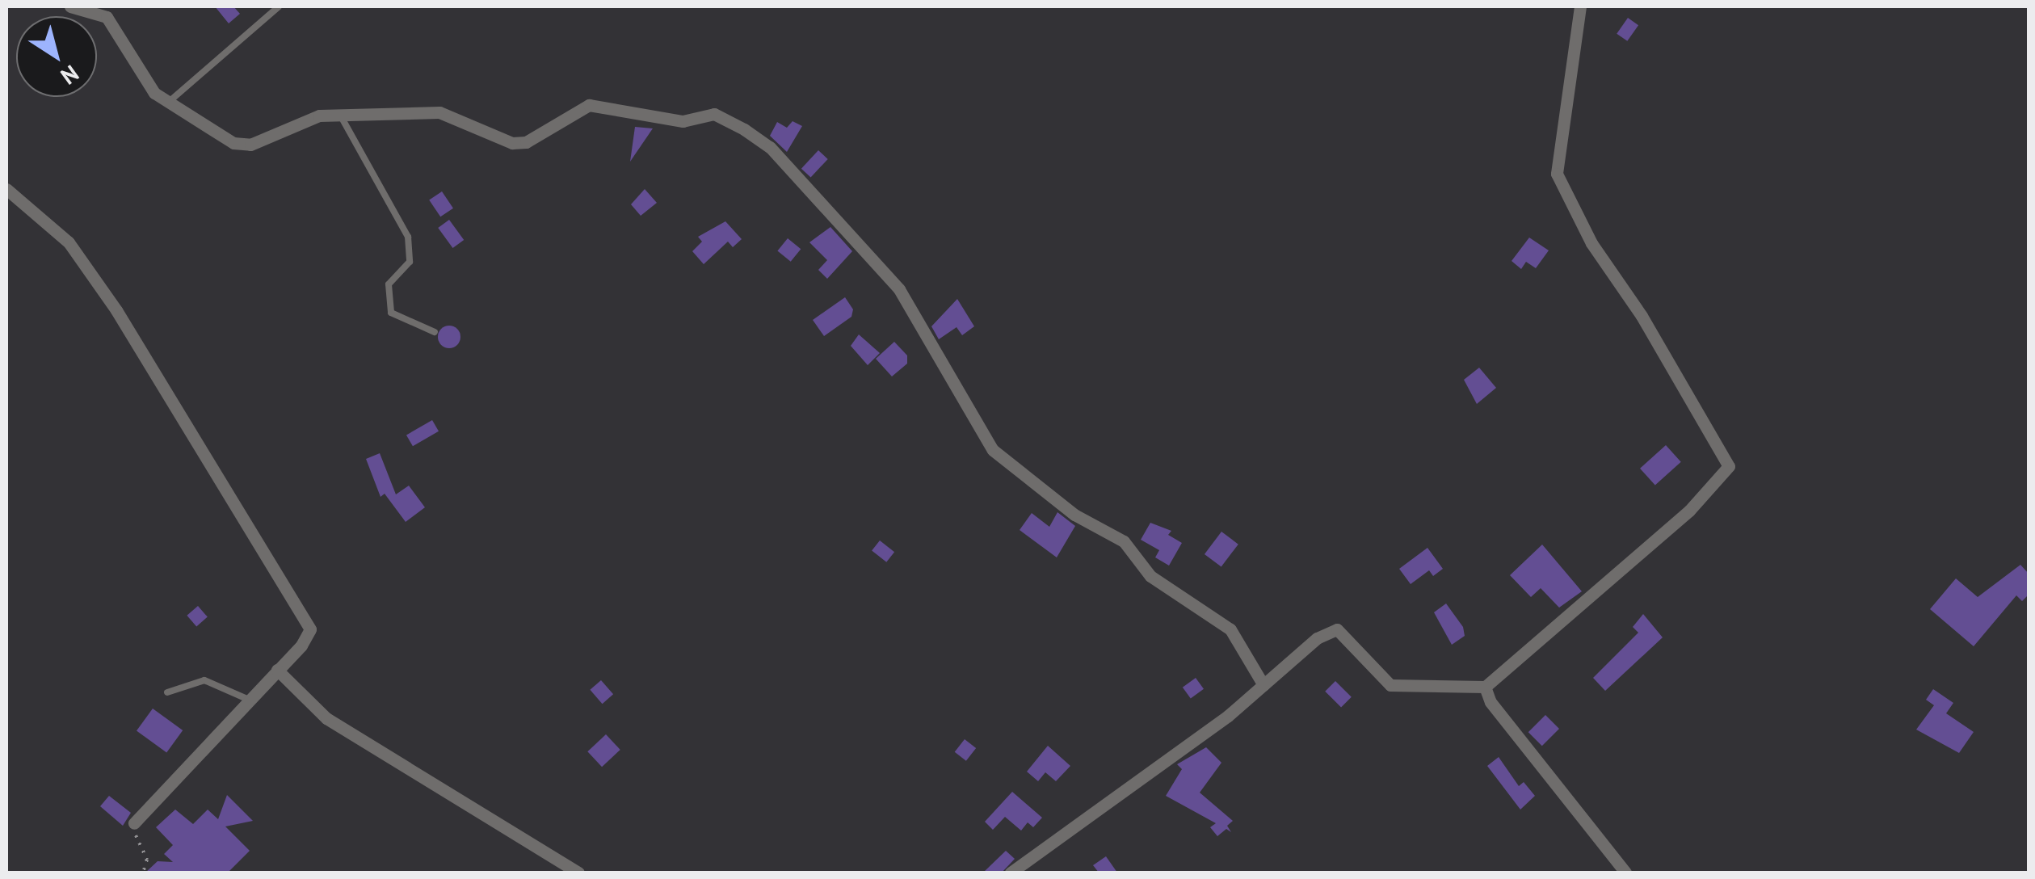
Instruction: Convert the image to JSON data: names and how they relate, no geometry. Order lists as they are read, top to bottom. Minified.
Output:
{"north":"bottom right"}
